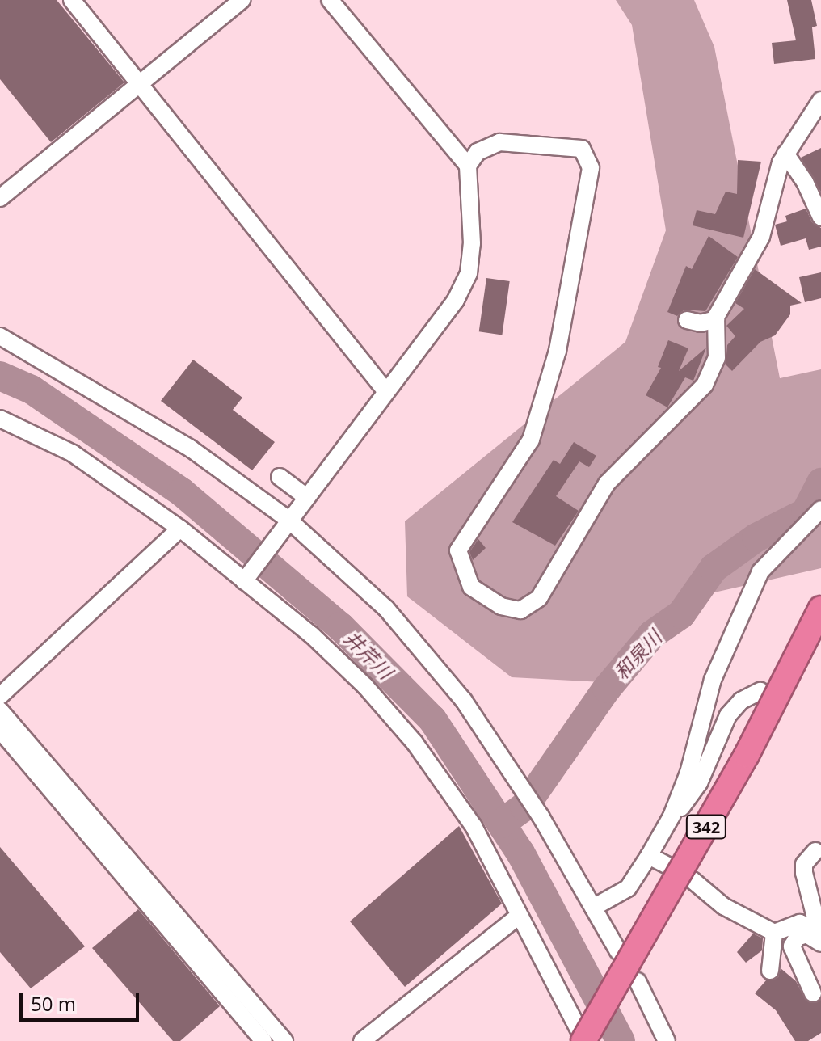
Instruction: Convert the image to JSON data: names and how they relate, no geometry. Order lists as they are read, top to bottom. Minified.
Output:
{"streets":{"highway":["342"]},"water":["井芹川","和泉川"],"scale_bar":"50 m"}
